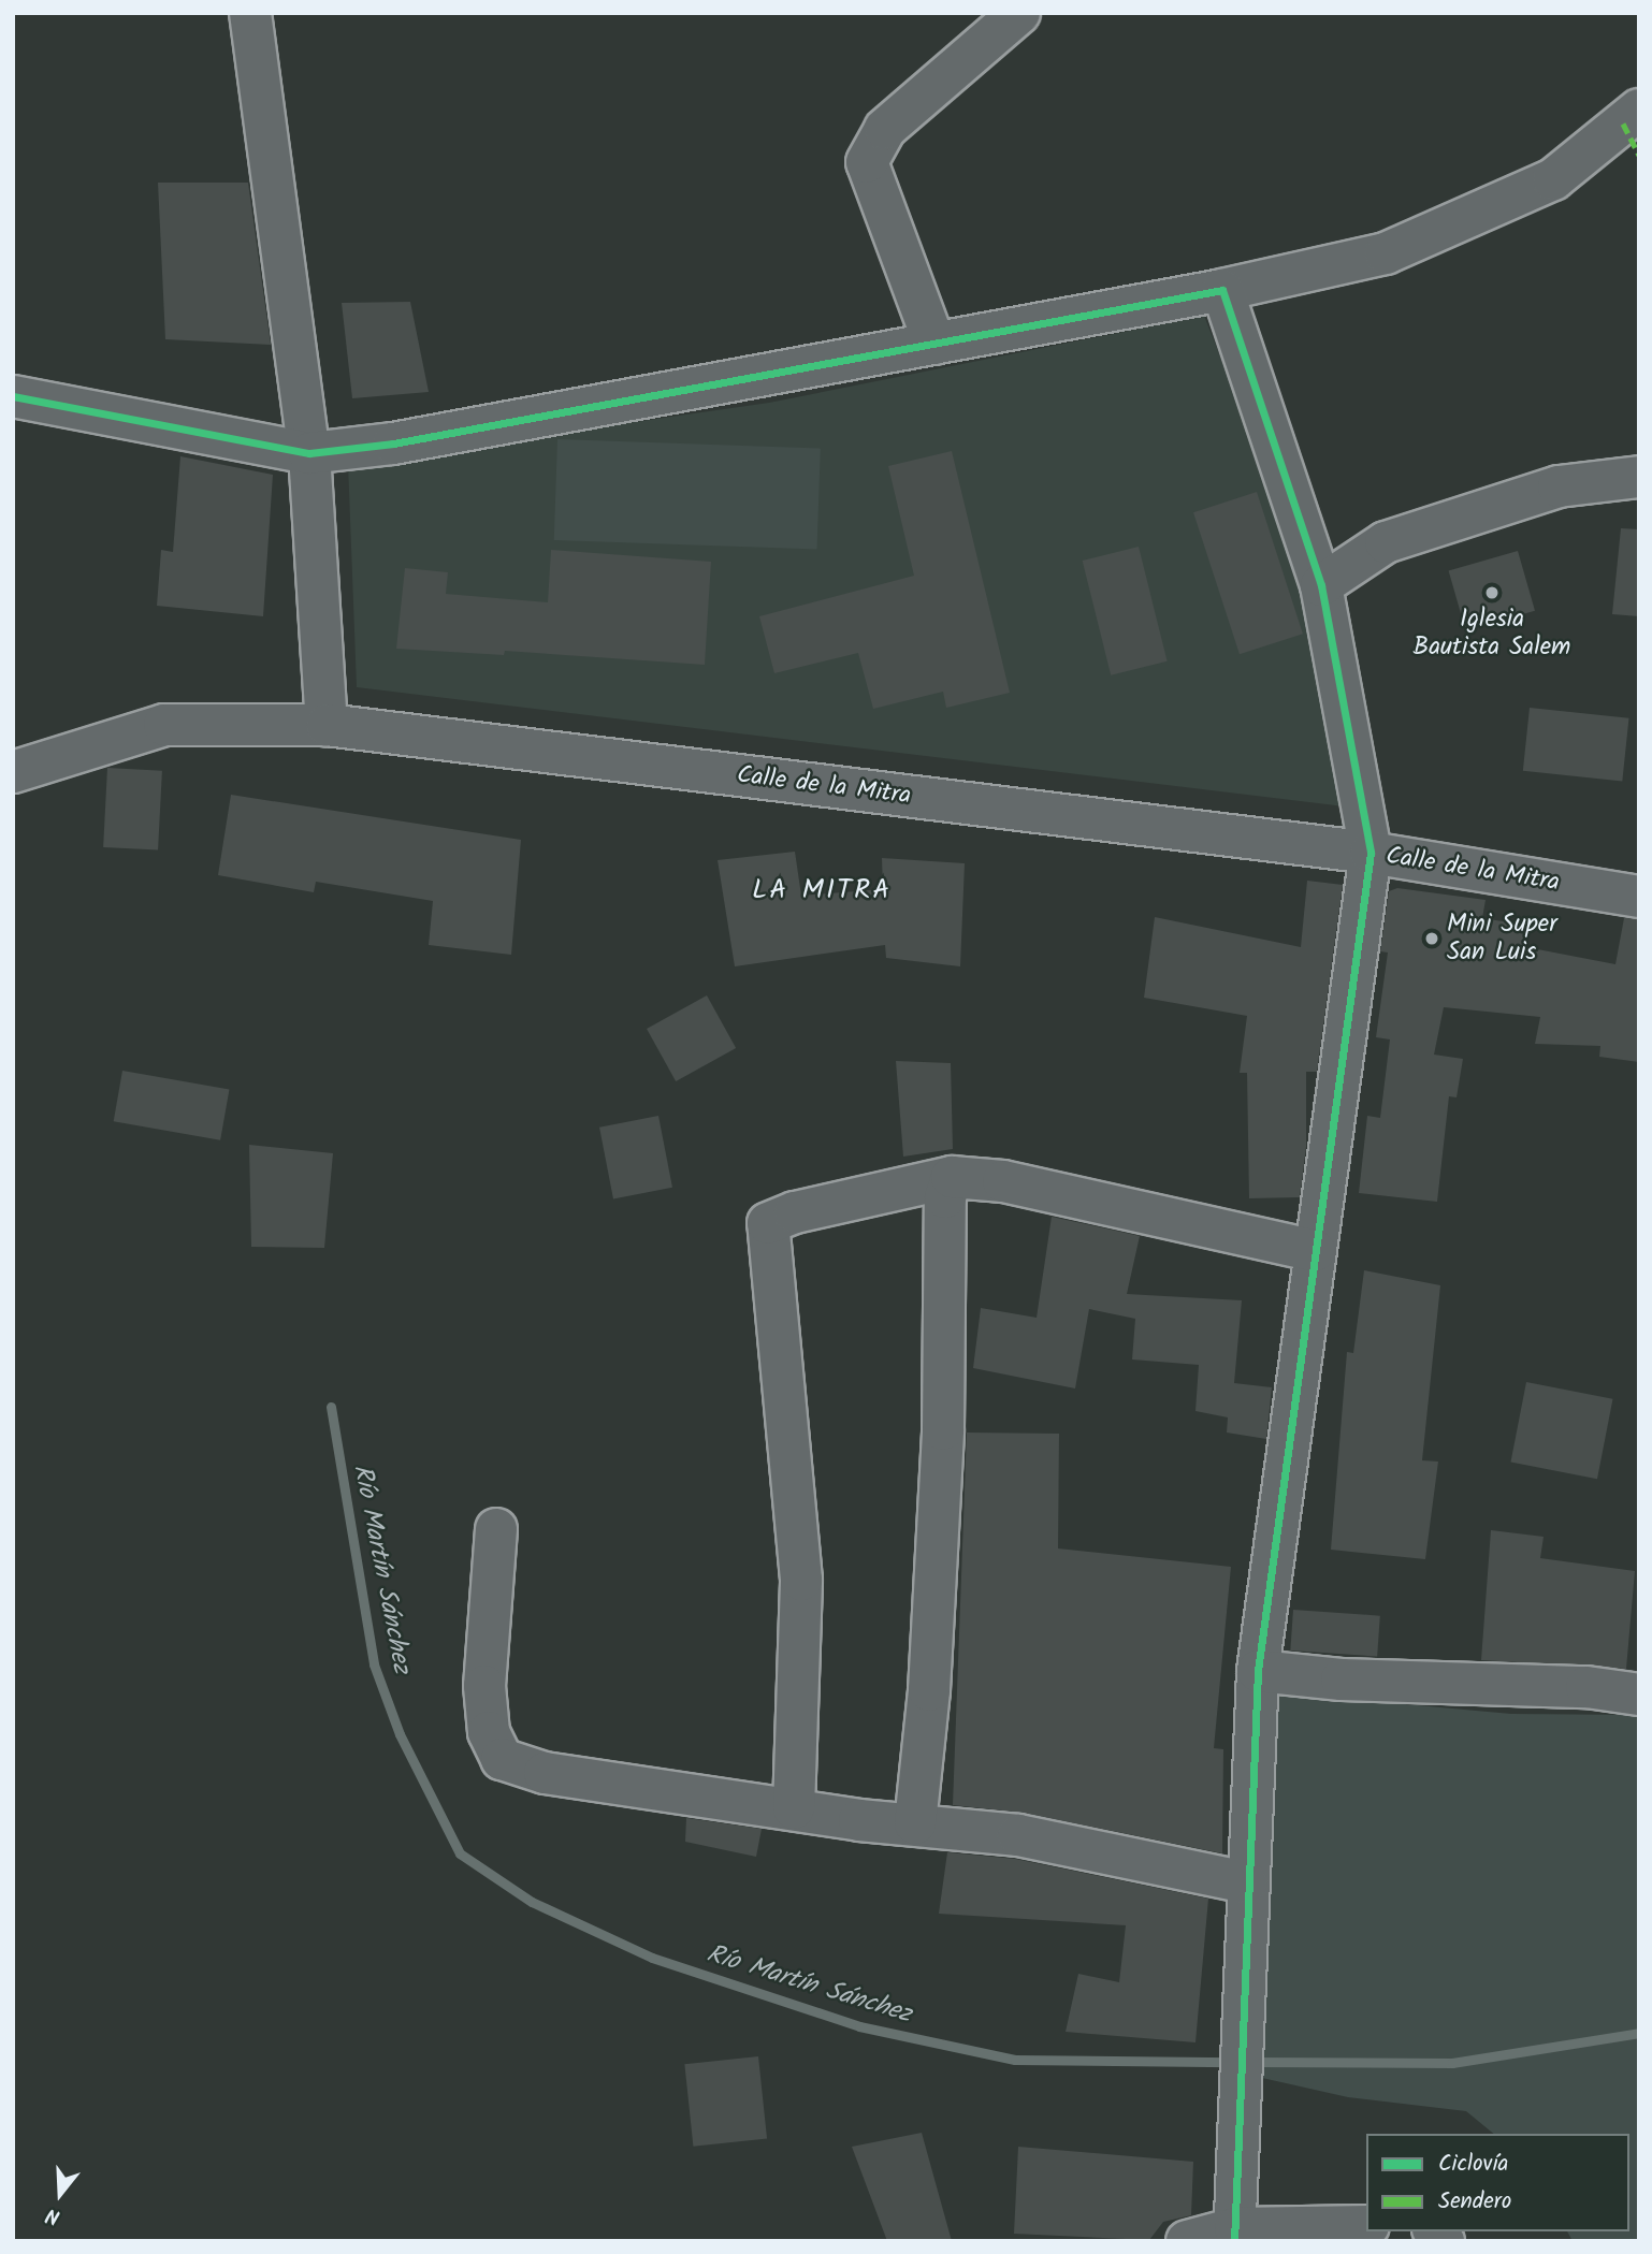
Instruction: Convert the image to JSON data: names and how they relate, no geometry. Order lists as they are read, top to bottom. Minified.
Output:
{"streets":{"street":["Calle de la Mitra"]},"districts":["LA MITRA"],"water":["Río Martín Sánchez"],"places":["Iglesia Bautista Salem","Mini Super San Luis"],"legend":["Ciclovía","Sendero"],"north":"bottom"}
